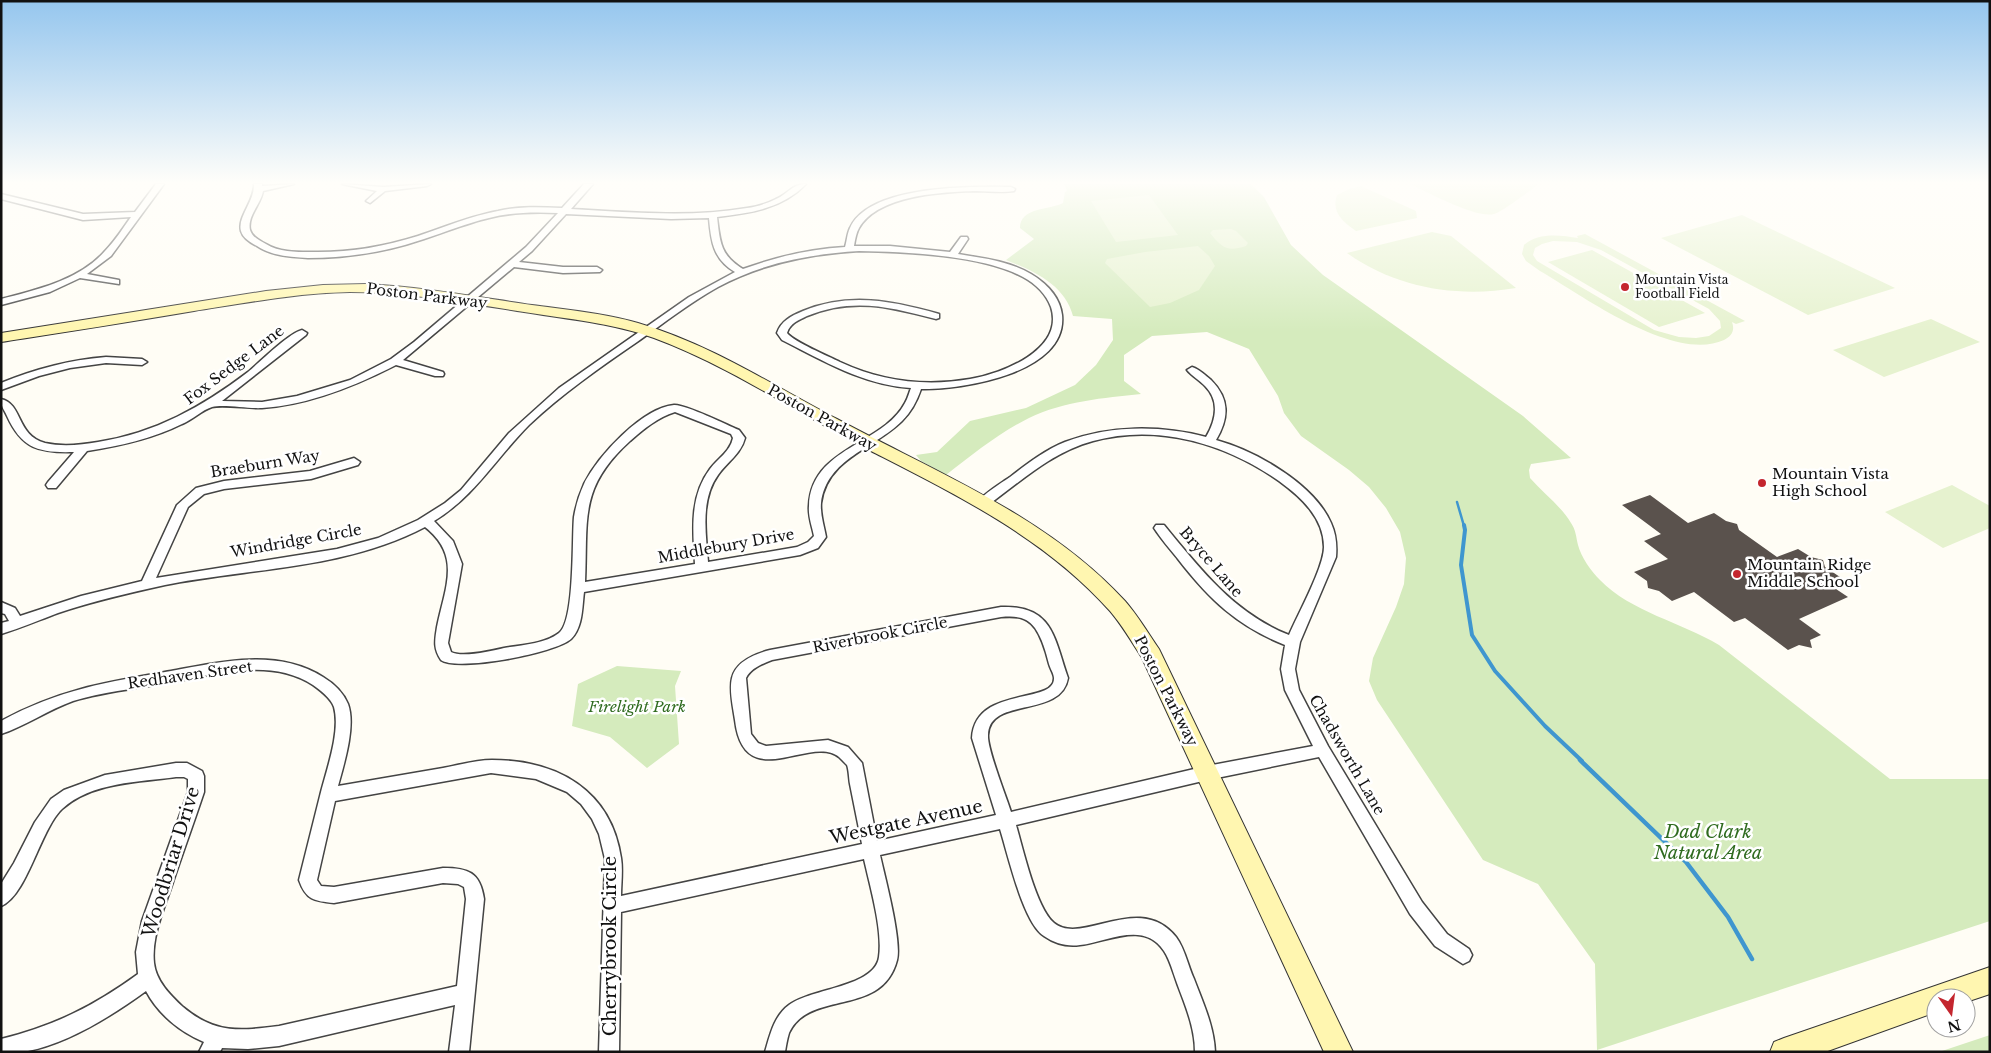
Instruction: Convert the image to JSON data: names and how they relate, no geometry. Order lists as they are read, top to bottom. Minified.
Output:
{"streets":{"street":["Poston Parkway","Fox Sedge Lane","Braeburn Way","Windridge Circle","Middlebury Drive","Bryce Lane","Riverbrook Circle","Redhaven Street","Chadsworth Lane","Westgate Avenue","Woodbriar Drive","Cherrybrook Circle"]},"crossings":[["Poston Parkway","Windridge Circle"],["Poston Parkway","Middlebury Drive"],["Poston Parkway","Chadsworth Lane"],["Poston Parkway","Westgate Avenue"],["Braeburn Way","Windridge Circle"],["Bryce Lane","Chadsworth Lane"],["Riverbrook Circle","Westgate Avenue"],["Redhaven Street","Cherrybrook Circle"],["Chadsworth Lane","Westgate Avenue"],["Westgate Avenue","Cherrybrook Circle"]],"parks":["Firelight Park","Dad Clark Natural Area"],"places":["Mountain Vista Football Field","Mountain Vista High School","Mountain Ridge Middle School"],"north":"bottom"}
